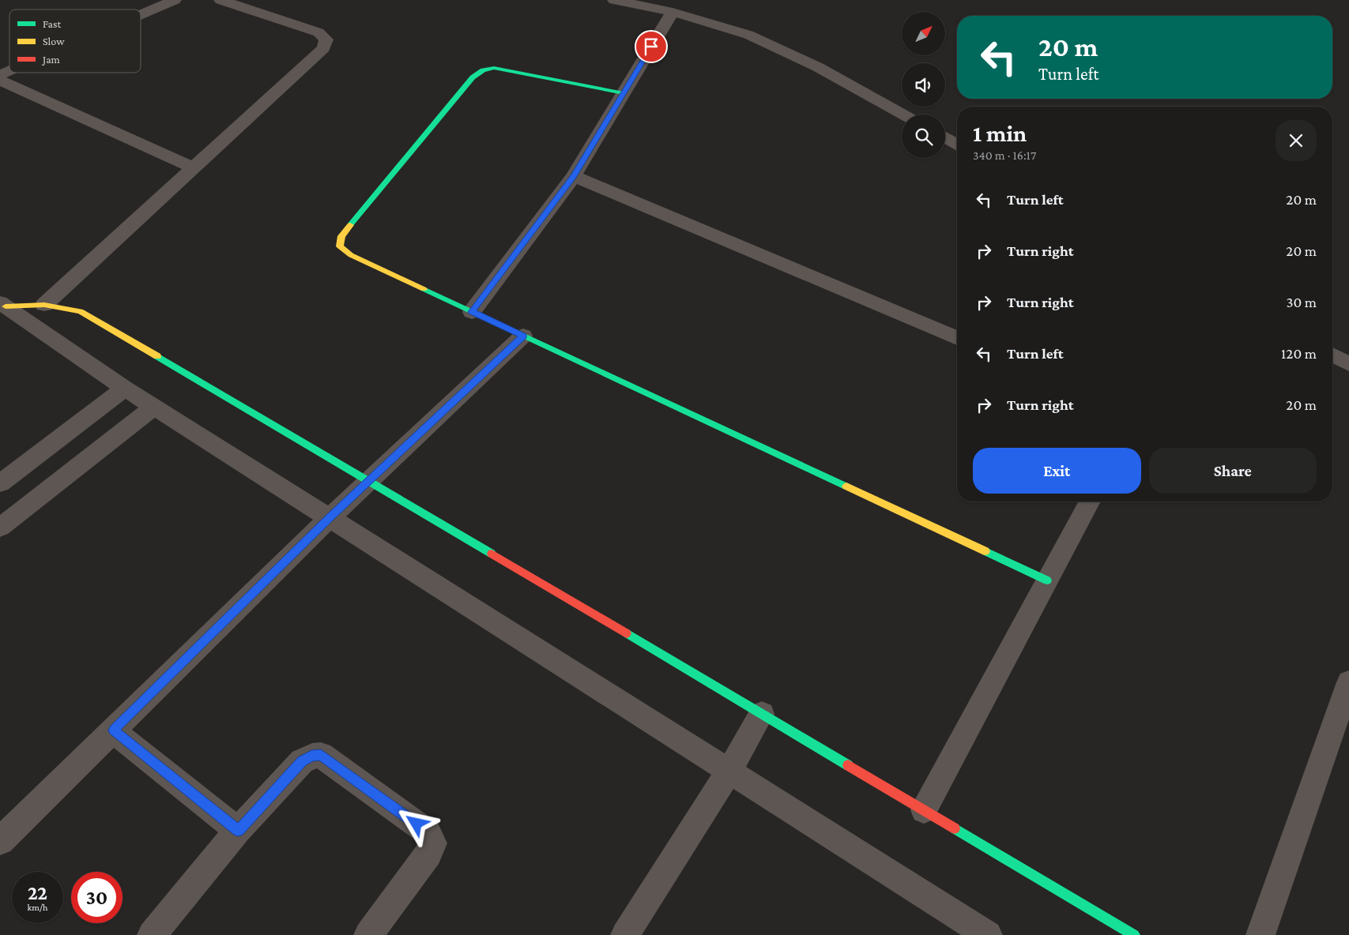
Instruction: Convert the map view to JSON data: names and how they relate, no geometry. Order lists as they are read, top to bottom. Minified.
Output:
{"legend":["Fast","Slow","Jam"],"north":"top right","page":{"turn":["20 m","Turn left"],"heading":["1 min","340 m · 16:17"],"list":[{"name":"Turn left","value":"20 m"},{"name":"Turn right","value":"20 m"},{"name":"Turn right","value":"30 m"},{"name":"Turn left","value":"120 m"},{"name":"Turn right","value":"20 m"}],"buttons":["Exit","Share"],"speed":"22 km/h","limit":"30"}}
